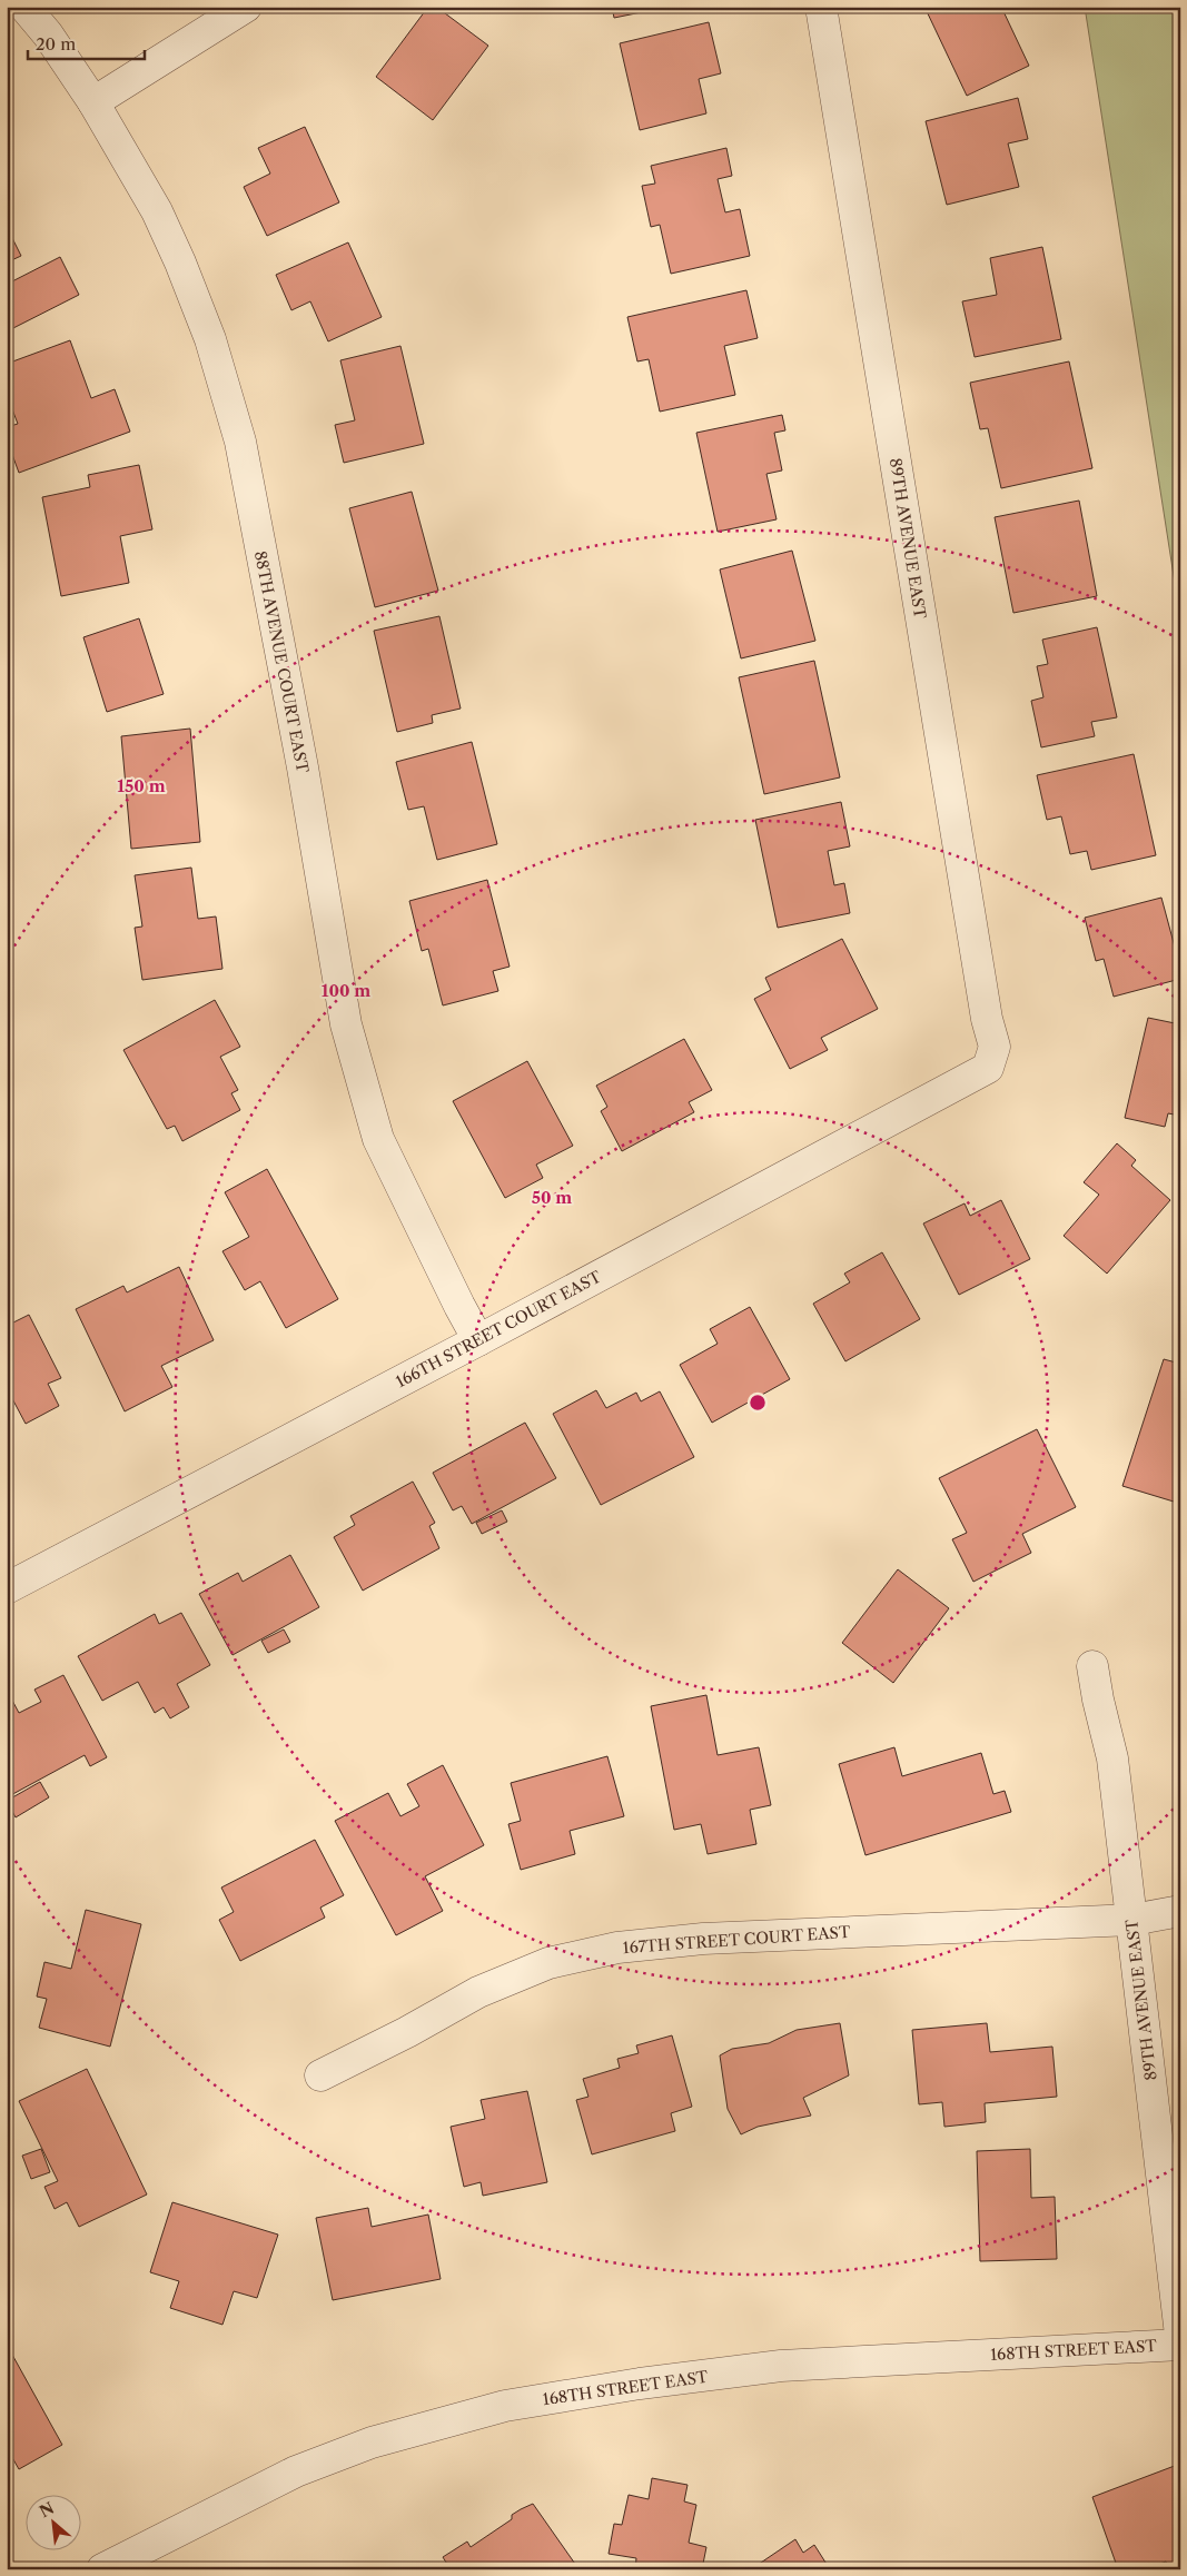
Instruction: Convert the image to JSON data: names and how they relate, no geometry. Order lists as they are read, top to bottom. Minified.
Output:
{"streets":{"street":["89TH AVENUE EAST","88TH AVENUE COURT EAST","166TH STREET COURT EAST","167TH STREET COURT EAST","168TH STREET EAST"]},"crossings":[["89TH AVENUE EAST","166TH STREET COURT EAST"],["89TH AVENUE EAST","167TH STREET COURT EAST"],["88TH AVENUE COURT EAST","166TH STREET COURT EAST"]],"scale_bar":"20 m","north":"top left","rings":["150 m","100 m","50 m"]}
